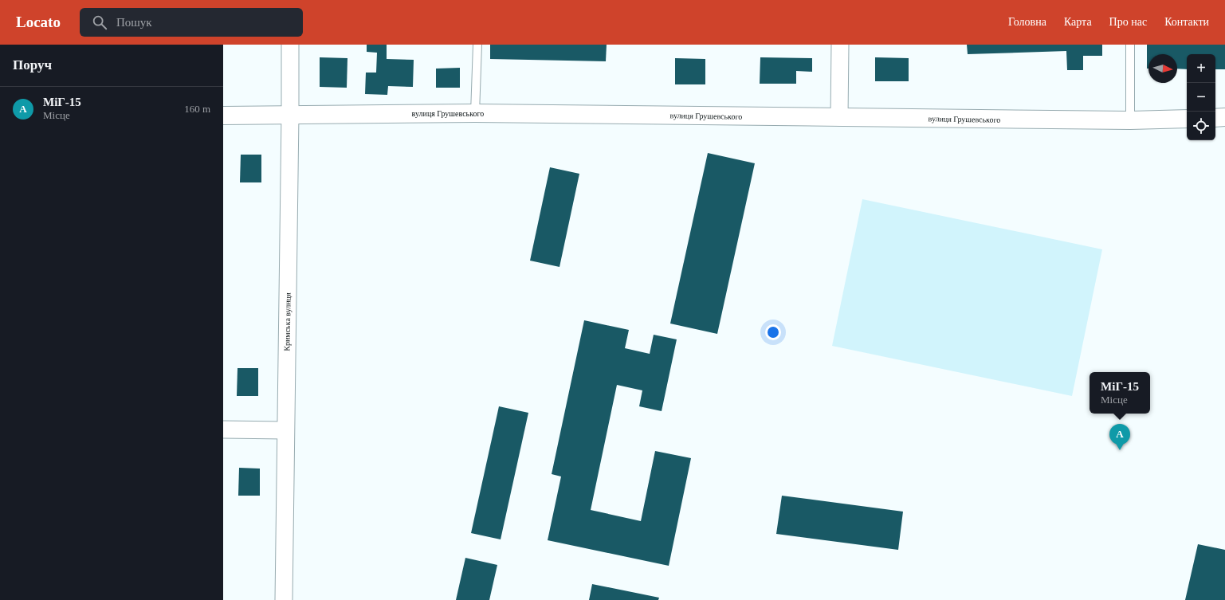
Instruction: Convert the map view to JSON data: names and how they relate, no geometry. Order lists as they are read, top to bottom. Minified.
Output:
{"streets":{"street":["вулиця Грушевського","Кримська вулиця"]},"crossings":[["вулиця Грушевського","Кримська вулиця"]],"north":"right","page":{"header":"Locato","search":"Пошук","nav":["Головна","Карта","Про нас","Контакти"],"heading":"Поруч","map_buttons":["+","−"],"list":[{"mark":"A","name":"МіГ-15","note":"Місце","value":"160 m"}],"popup":["МіГ-15","Місце"],"pins":"A"}}
